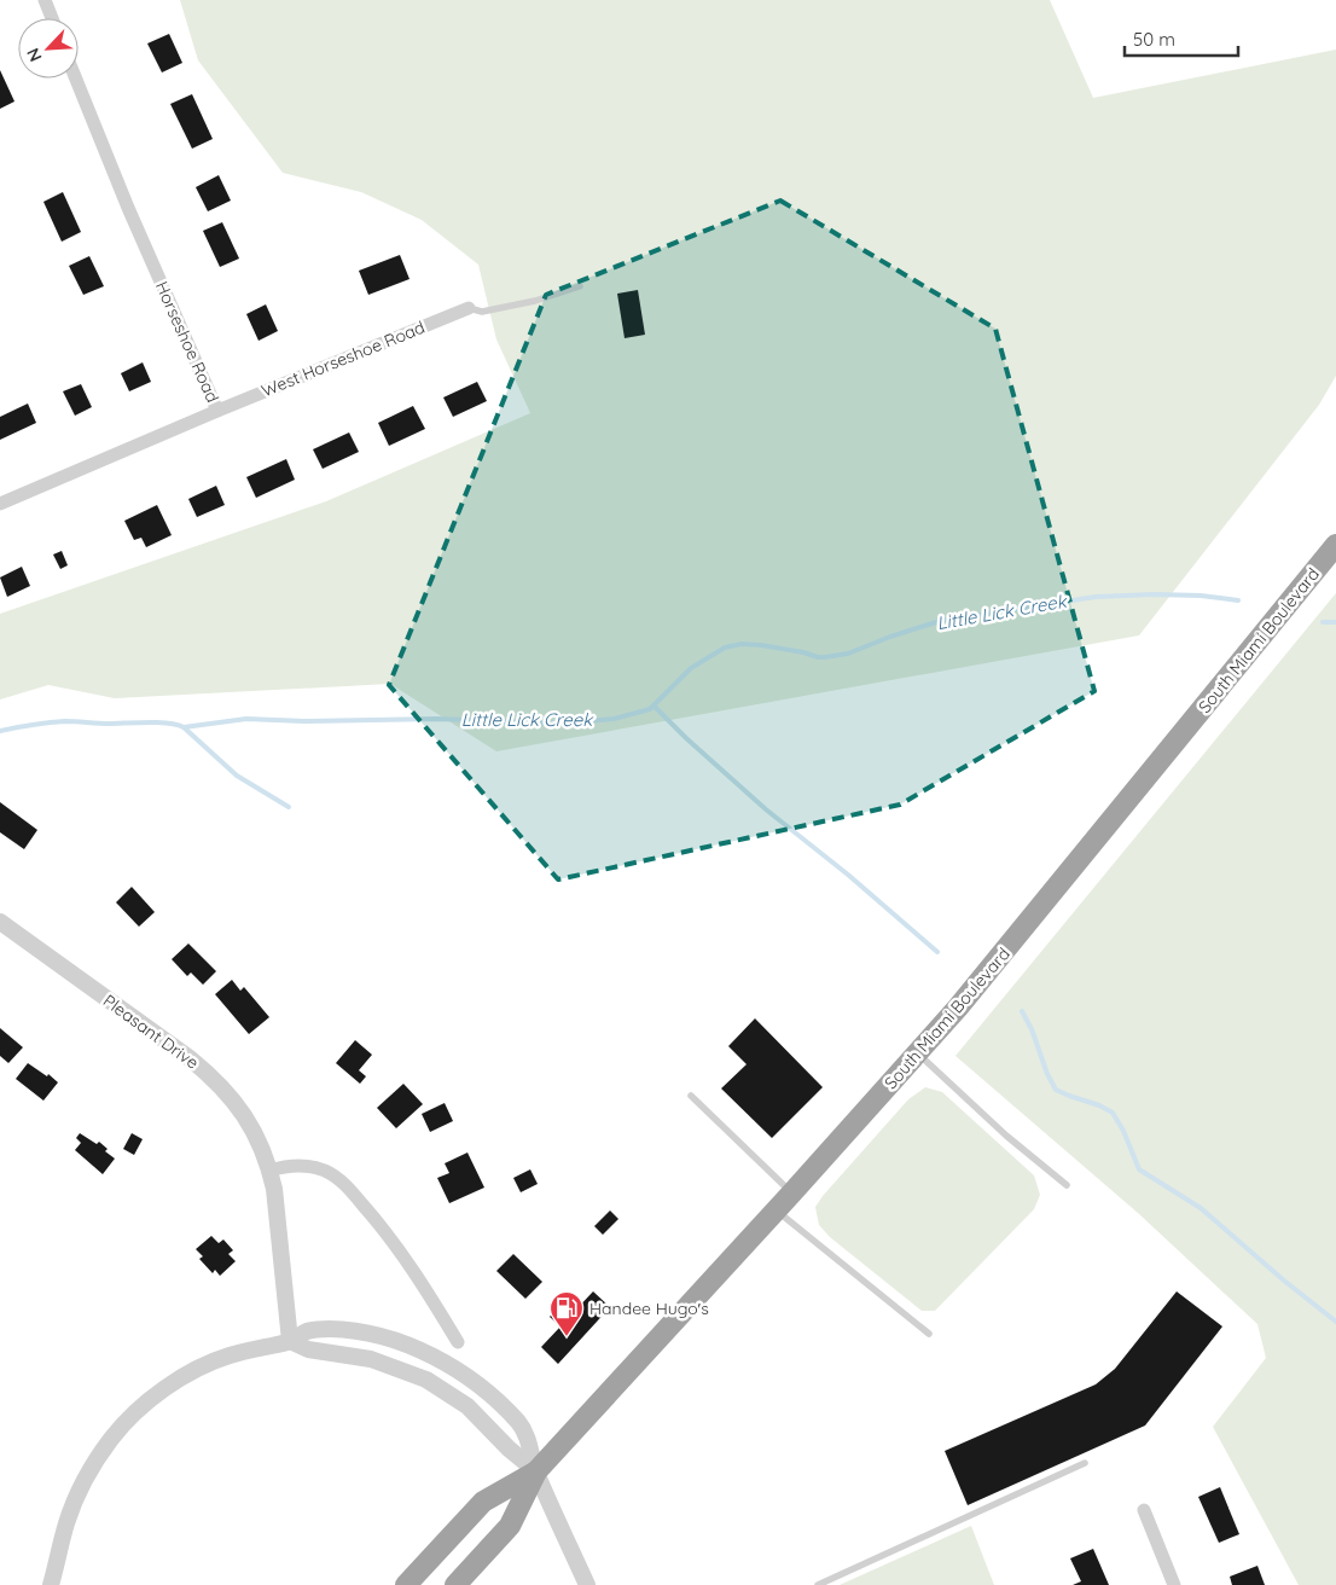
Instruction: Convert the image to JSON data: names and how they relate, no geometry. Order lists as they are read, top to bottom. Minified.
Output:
{"streets":{"highway":["South Miami Boulevard"],"street":["Horseshoe Road","West Horseshoe Road","Pleasant Drive"]},"crossings":[["Horseshoe Road","West Horseshoe Road"]],"water":["Little Lick Creek"],"places":{"fuel station":["Handee Hugo's"]},"scale_bar":"50 m","north":"bottom left"}
